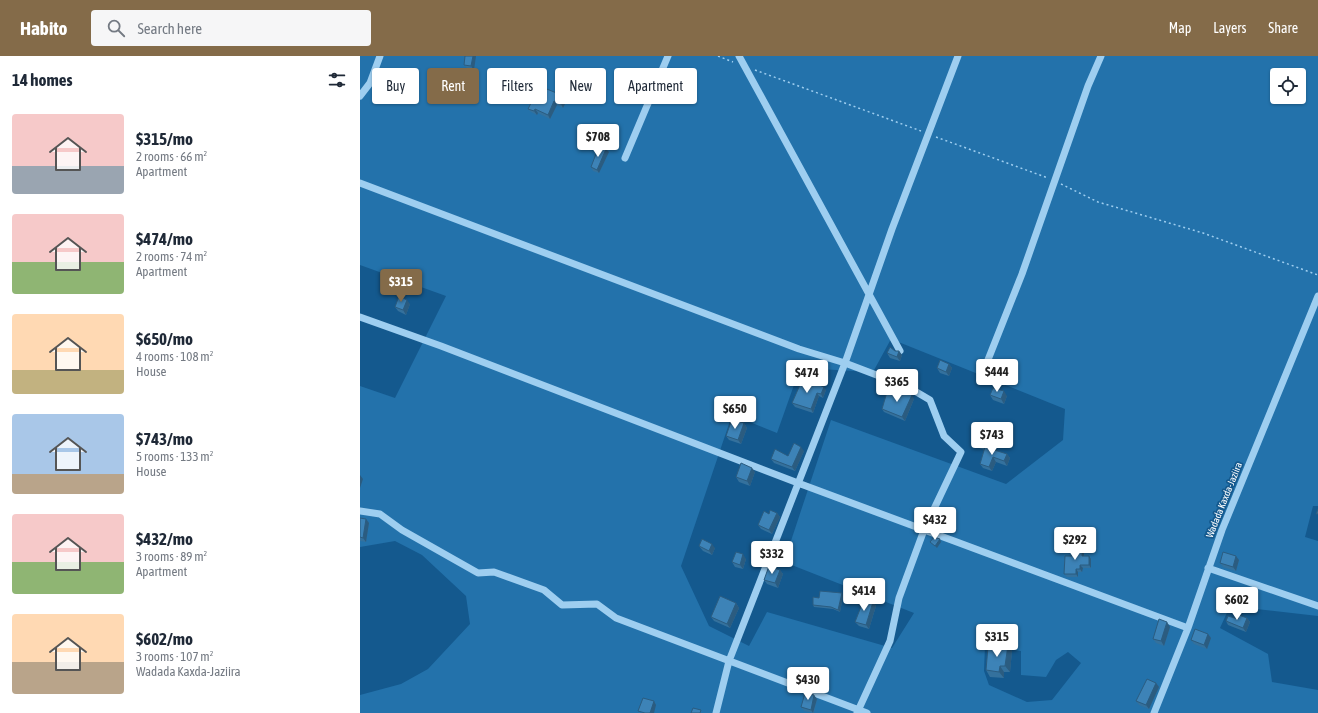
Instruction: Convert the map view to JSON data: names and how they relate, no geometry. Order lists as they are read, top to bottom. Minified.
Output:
{"streets":{"street":["Wadada Kaxda-Jaziira"]},"page":{"header":"Habito","search":"Search here","nav":["Map","Layers","Share"],"heading":"14 homes","chip":["Buy","Rent","Filters","New","Apartment"],"list":[{"name":"$315/mo","note":"2 rooms · 66 m² · Apartment"},{"name":"$474/mo","note":"2 rooms · 74 m² · Apartment"},{"name":"$650/mo","note":"4 rooms · 108 m² · House"},{"name":"$743/mo","note":"5 rooms · 133 m² · House"},{"name":"$432/mo","note":"3 rooms · 89 m² · Apartment"},{"name":"$602/mo","note":"3 rooms · 107 m² · Wadada Kaxda-Jaziira"}],"price":["$708","$315","$444","$474","$365","$650","$743","$432","$292","$332","$414","$602","$315","$430"]}}
